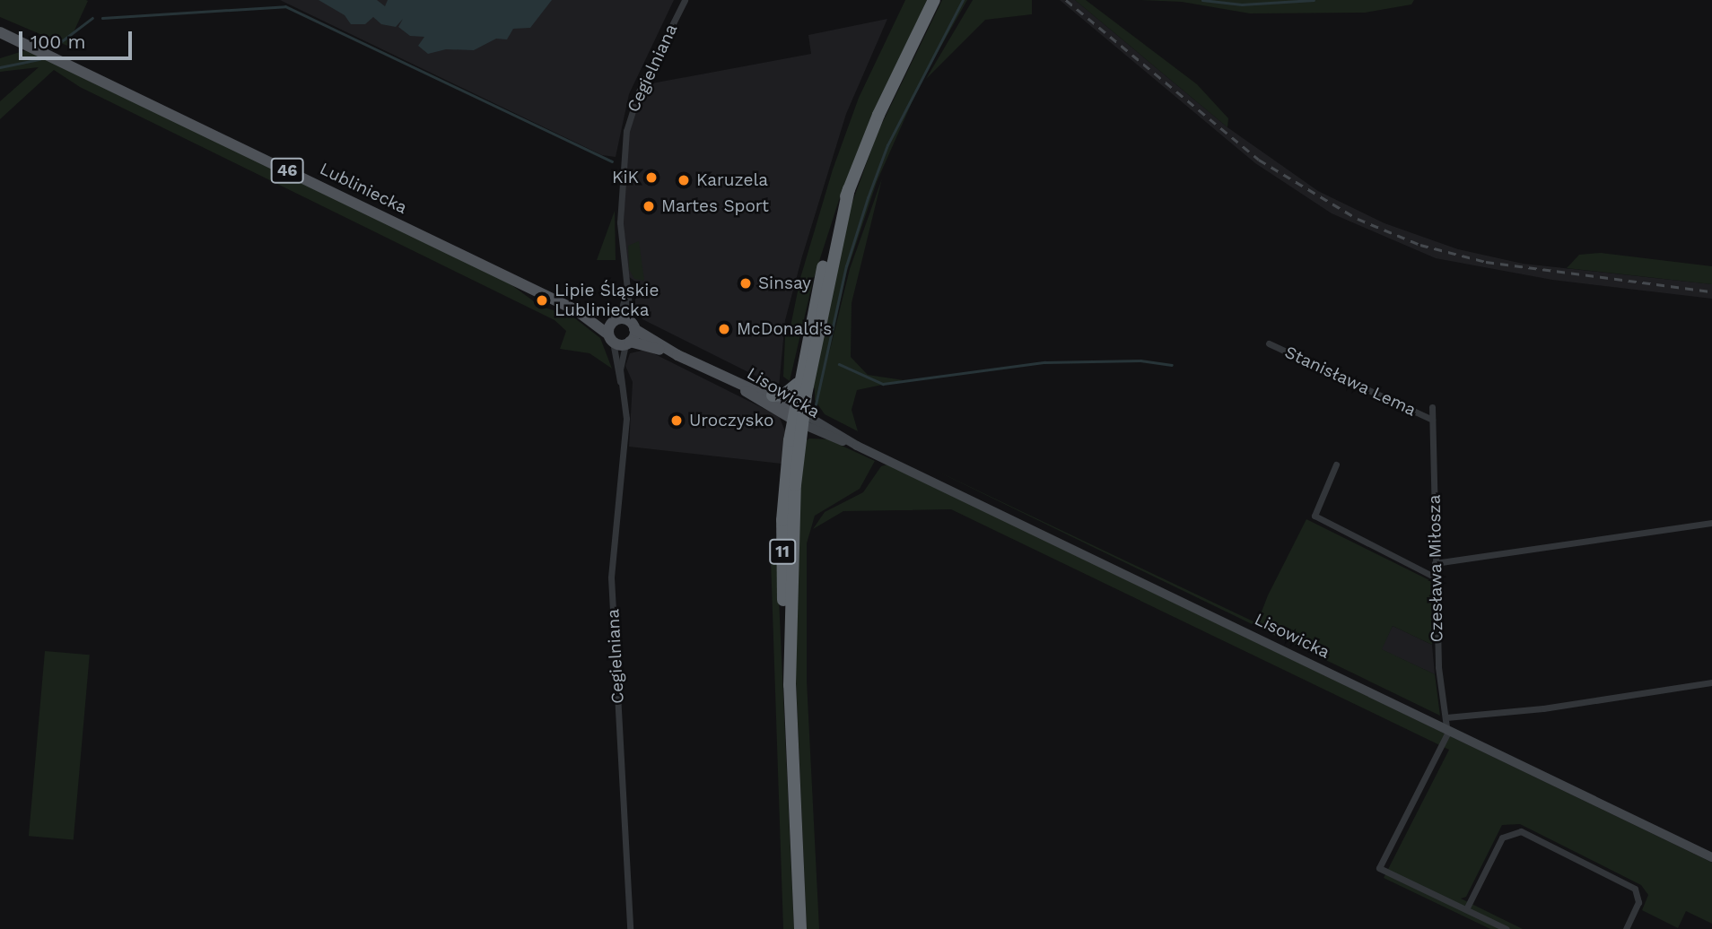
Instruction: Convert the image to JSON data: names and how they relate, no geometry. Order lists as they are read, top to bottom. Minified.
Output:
{"streets":{"highway":["11"],"main road":["46","Lubliniecka","Lisowicka"],"street":["Cegielniana","Stanisława Lema","Czesława Miłosza"]},"crossings":[["Cegielniana","46"],["Cegielniana","Lubliniecka"],["Cegielniana","Lisowicka"],["46","Lubliniecka"],["46","Lisowicka"],["Stanisława Lema","Czesława Miłosza"],["Lisowicka","11"],["Lisowicka","Czesława Miłosza"]],"places":["KiK","Karuzela","Martes Sport","Sinsay","Lipie Śląskie Lubliniecka","McDonald's","Uroczysko"],"scale_bar":"100 m"}
